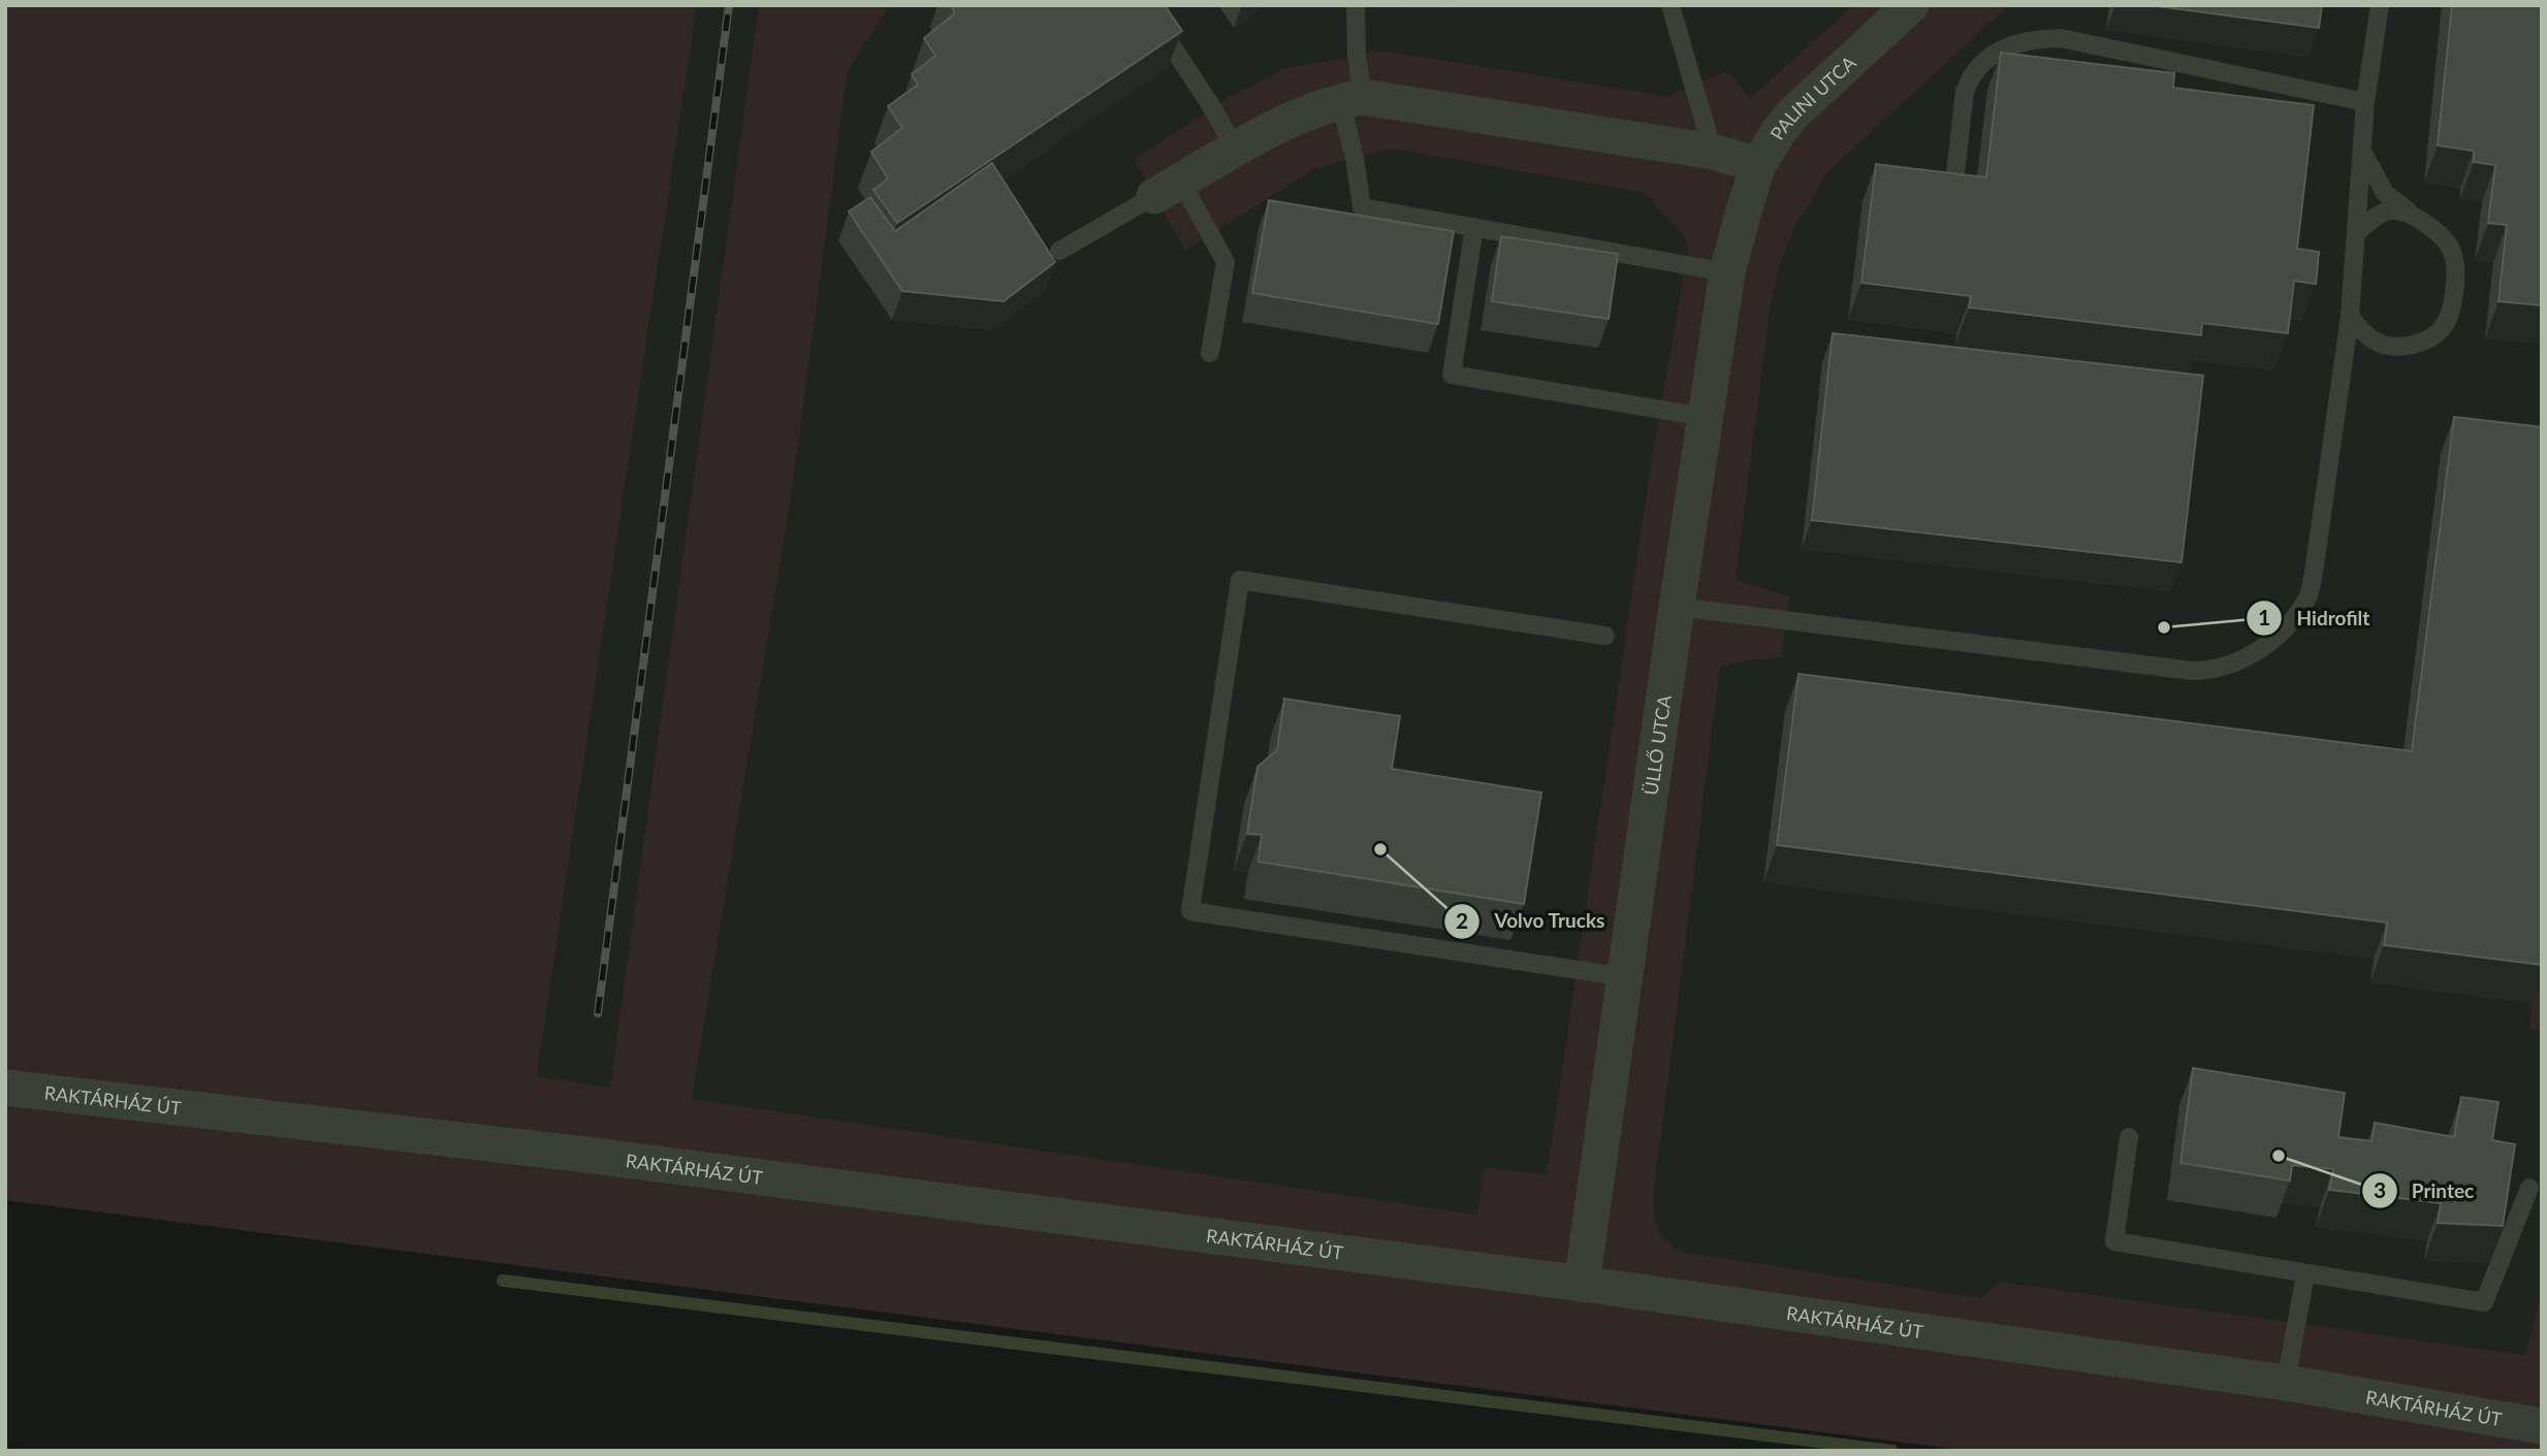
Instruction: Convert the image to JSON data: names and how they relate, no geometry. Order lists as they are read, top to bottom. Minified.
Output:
{"streets":{"street":["PALINI UTCA","ÜLLŐ UTCA","RAKTÁRHÁZ ÚT"]},"crossings":[["PALINI UTCA","ÜLLŐ UTCA"],["ÜLLŐ UTCA","RAKTÁRHÁZ ÚT"]],"places":["Hidrofilt","Volvo Trucks","Printec"]}
